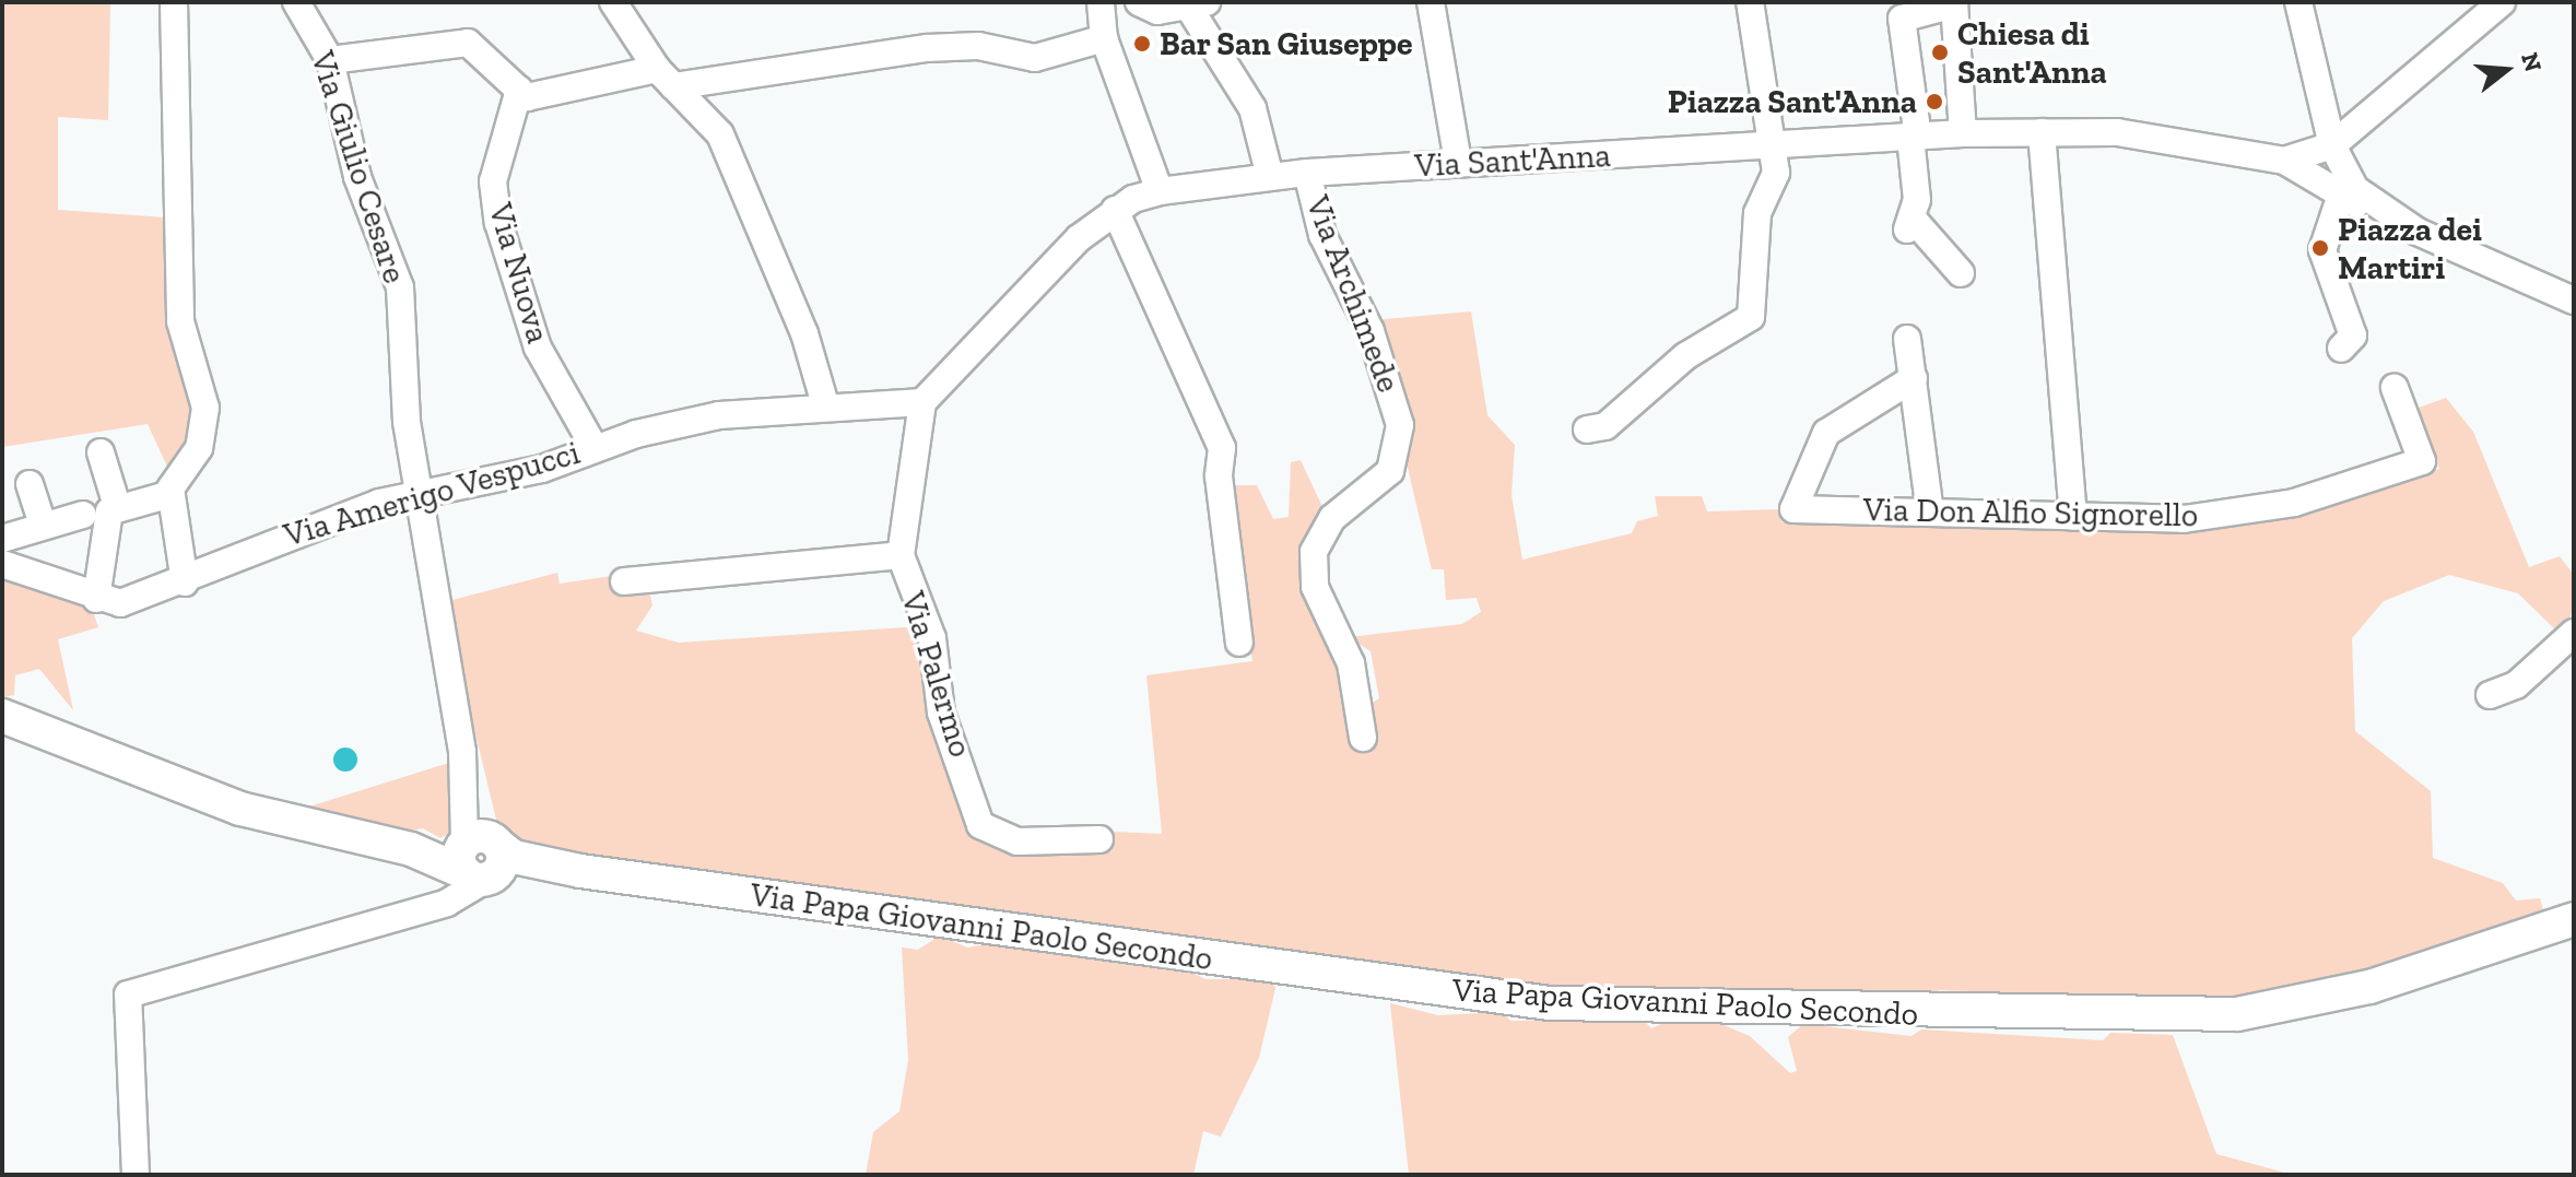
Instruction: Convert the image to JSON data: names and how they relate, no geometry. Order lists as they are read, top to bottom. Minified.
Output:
{"streets":{"main road":["Via Papa Giovanni Paolo Secondo"],"street":["Via Sant'Anna","Via Giulio Cesare","Via Nuova","Via Archimede","Via Amerigo Vespucci","Via Don Alfio Signorello","Via Palermo"]},"crossings":[["Via Sant'Anna","Via Archimede"],["Via Sant'Anna","Via Palermo"],["Via Giulio Cesare","Via Amerigo Vespucci"],["Via Giulio Cesare","Via Papa Giovanni Paolo Secondo"],["Via Nuova","Via Amerigo Vespucci"]],"places":["Bar San Giuseppe","Chiesa di Sant'Anna","Piazza Sant'Anna","Piazza dei Martiri"],"north":"right"}
